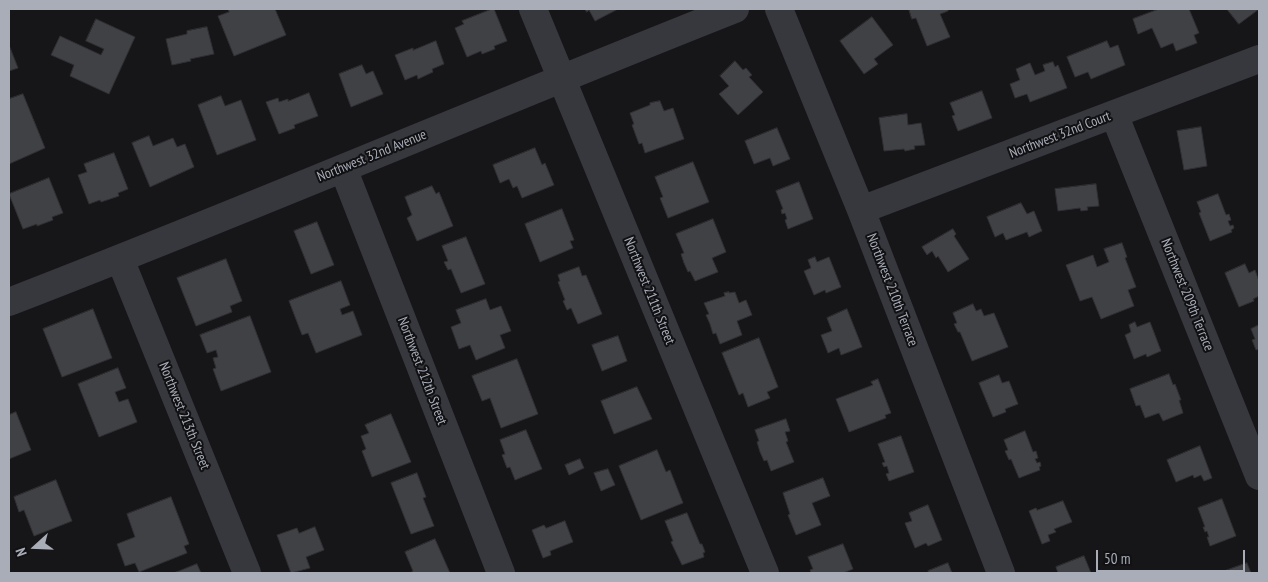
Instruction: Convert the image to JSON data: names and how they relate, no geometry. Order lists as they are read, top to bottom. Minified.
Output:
{"streets":{"street":["Northwest 32nd Court","Northwest 32nd Avenue","Northwest 210th Terrace","Northwest 211th Street","Northwest 209th Terrace","Northwest 212th Street","Northwest 213th Street"]},"crossings":[["Northwest 32nd Court","Northwest 210th Terrace"],["Northwest 32nd Court","Northwest 209th Terrace"],["Northwest 32nd Avenue","Northwest 211th Street"],["Northwest 32nd Avenue","Northwest 212th Street"],["Northwest 32nd Avenue","Northwest 213th Street"]],"scale_bar":"50 m","north":"left"}
